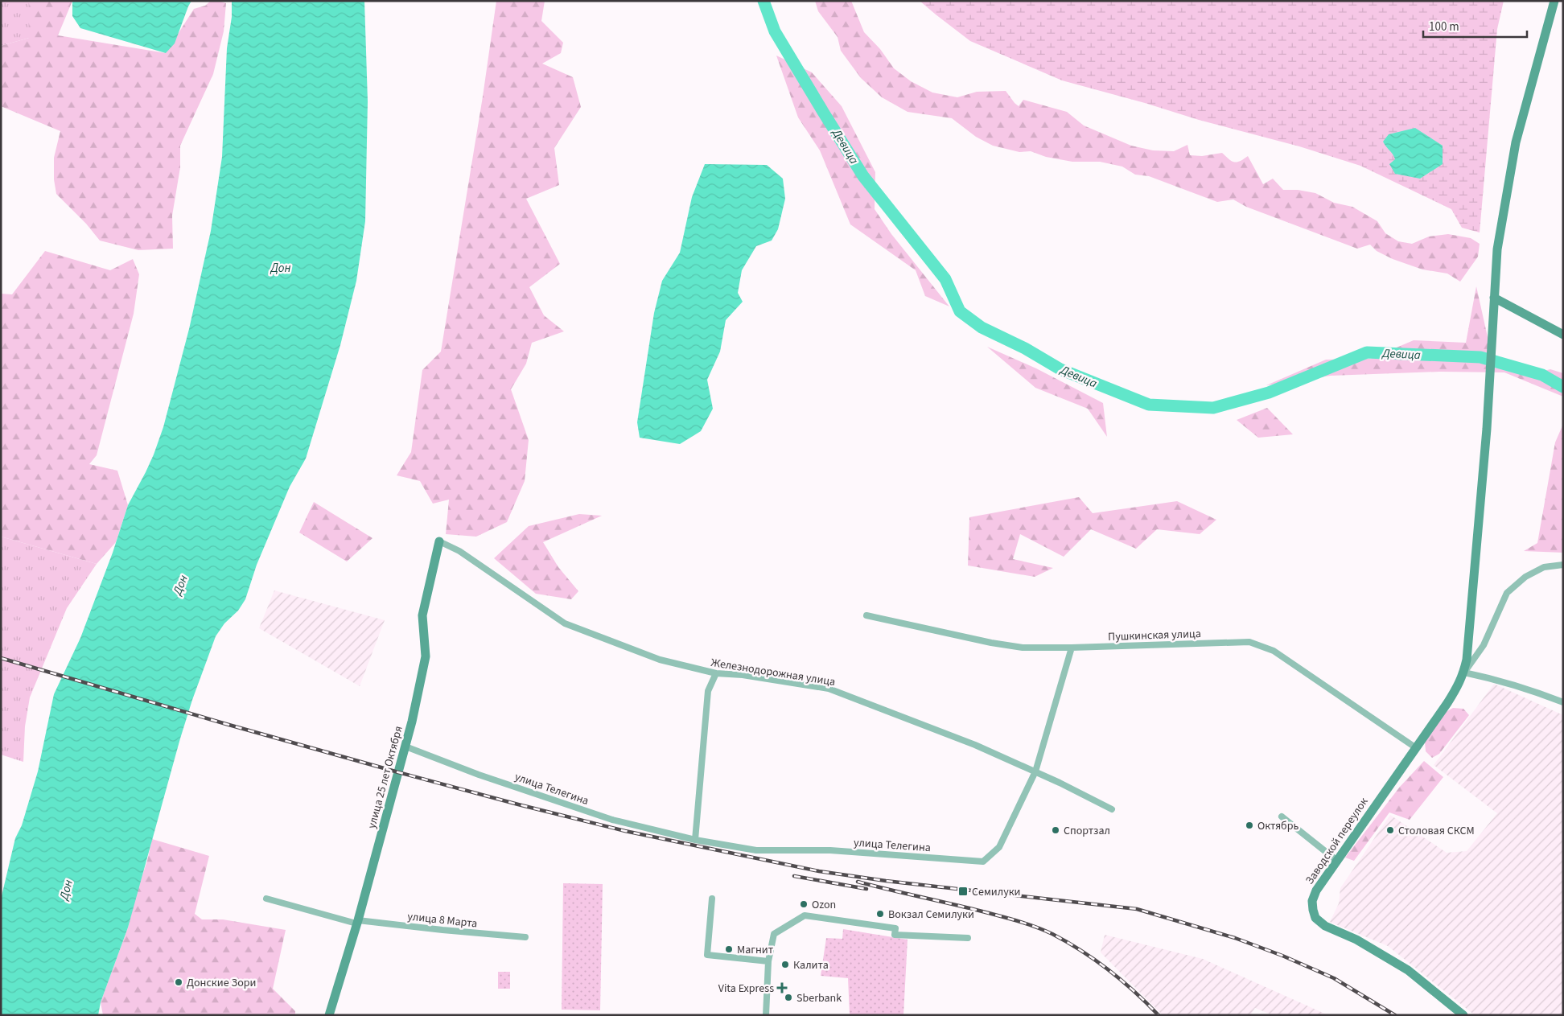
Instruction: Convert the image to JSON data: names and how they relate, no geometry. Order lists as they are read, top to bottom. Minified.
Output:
{"streets":{"street":["Пушкинская улица","Железнодорожная улица","улица 25 лет Октября","улица Телегина","Заводской переулок","улица 8 Марта"]},"crossings":[["Пушкинская улица","улица Телегина"],["Пушкинская улица","Заводской переулок"],["Железнодорожная улица","улица 25 лет Октября"],["Железнодорожная улица","улица Телегина"],["улица 25 лет Октября","улица Телегина"],["улица 25 лет Октября","улица 8 Марта"]],"water":["Девица","Дон"],"places":{"other":["Октябрь","Спортзал","Столовая СКСМ","Ozon","Вокзал Семилуки","Магнит","Калита","Донские Зори","Sberbank"],"transit":["Семилуки"],"health":["Vita Express"]},"scale_bar":"100 m"}
